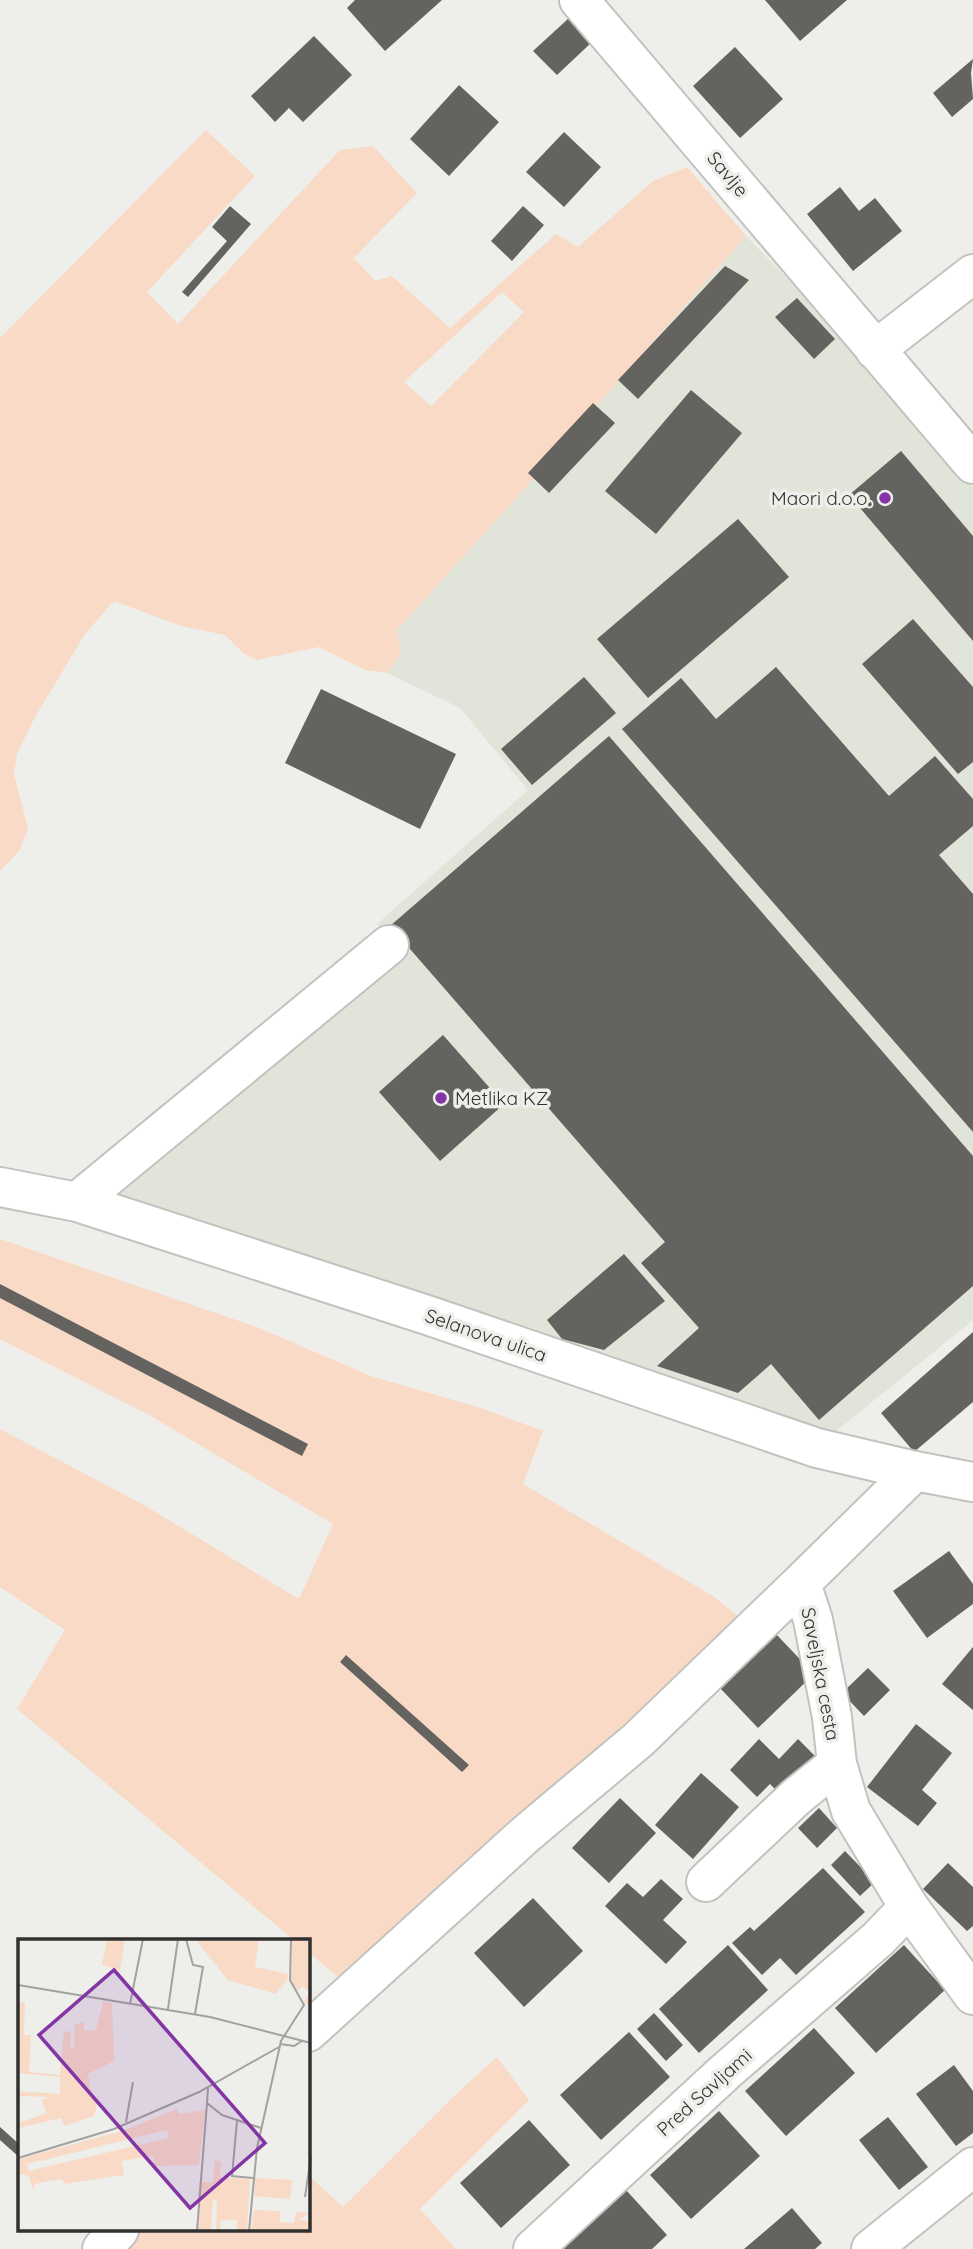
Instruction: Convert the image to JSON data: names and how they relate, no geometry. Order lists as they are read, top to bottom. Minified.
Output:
{"streets":{"street":["Savlje","Selanova ulica","Saveljska cesta","Pred Savljami"]},"crossings":[["Selanova ulica","Saveljska cesta"],["Saveljska cesta","Pred Savljami"]],"places":["Maori d.o.o.","Metlika KZ"]}
